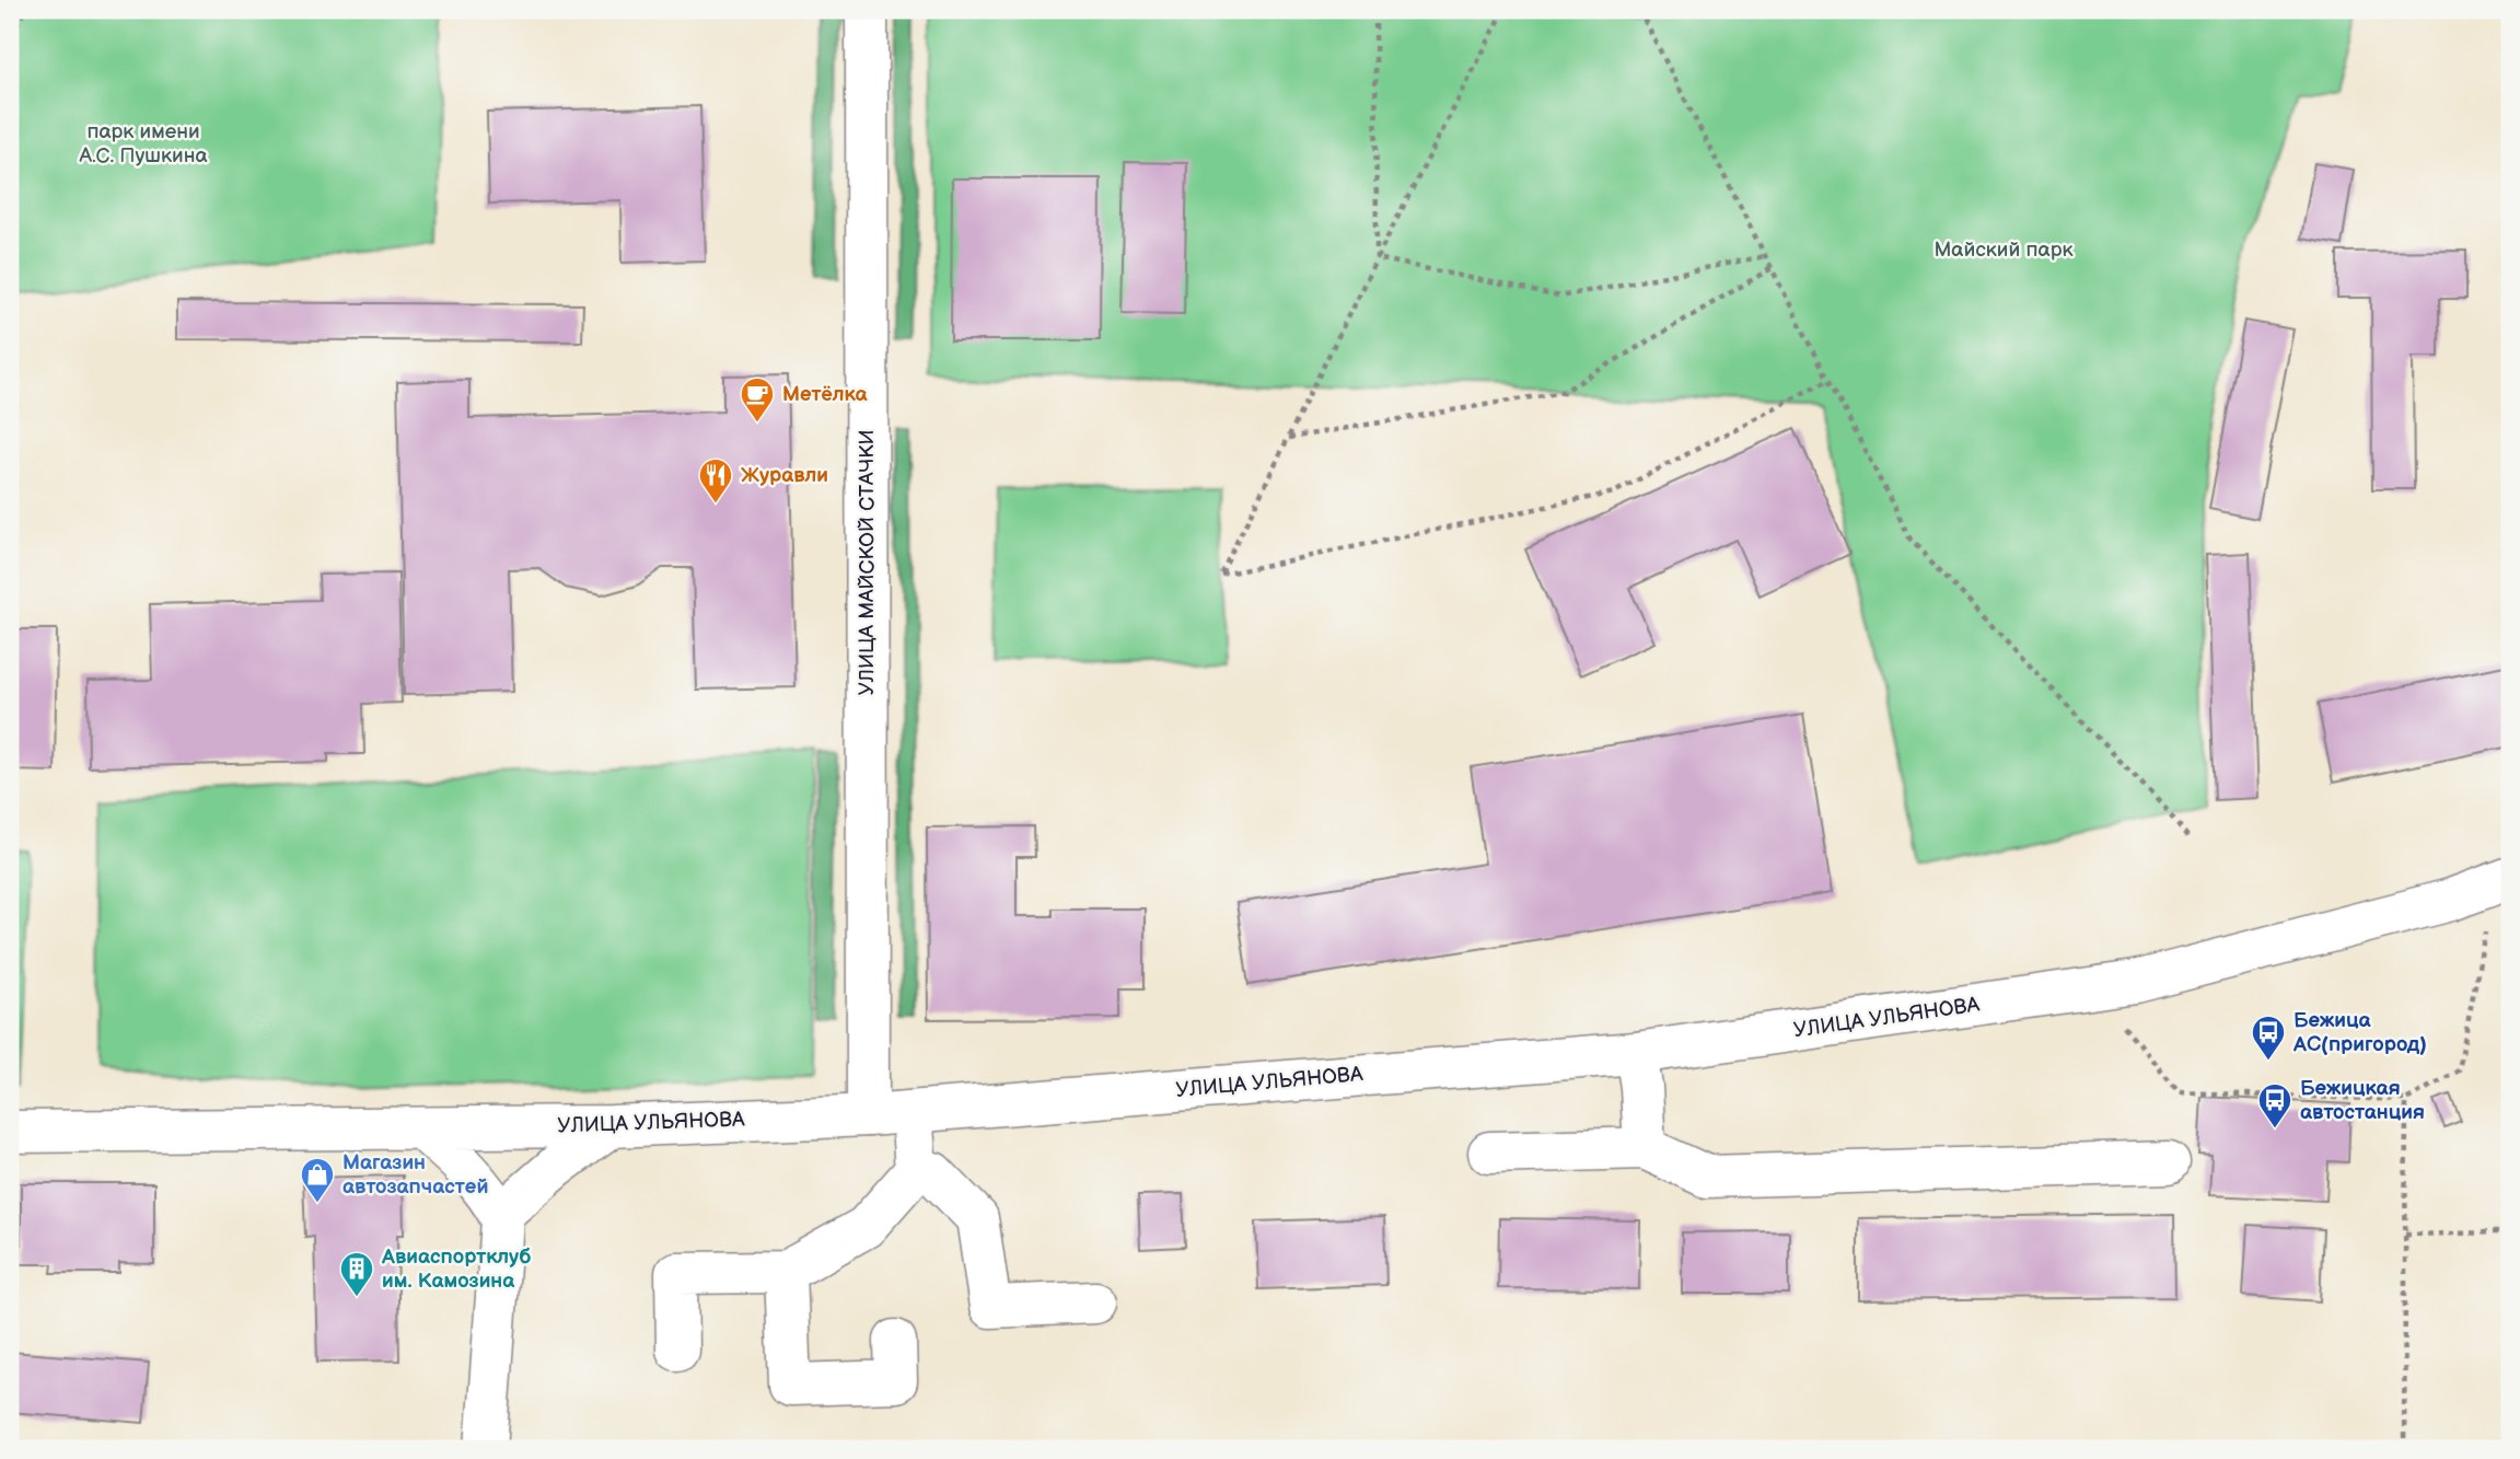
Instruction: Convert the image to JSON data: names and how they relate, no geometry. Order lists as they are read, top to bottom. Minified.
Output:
{"streets":{"main road":["УЛИЦА МАЙСКОЙ СТАЧКИ","УЛИЦА УЛЬЯНОВА"]},"crossings":[["УЛИЦА МАЙСКОЙ СТАЧКИ","УЛИЦА УЛЬЯНОВА"]],"parks":["парк имени А.С. Пушкина","Майский парк"],"places":{"cafe":["Метёлка"],"restaurant":["Журавли"],"bus stop":["Бежица АС(пригород)","Бежицкая автостанция"],"shop":["Магазин автозапчастей"],"building":["Авиаспортклуб им. Камозина"]}}
